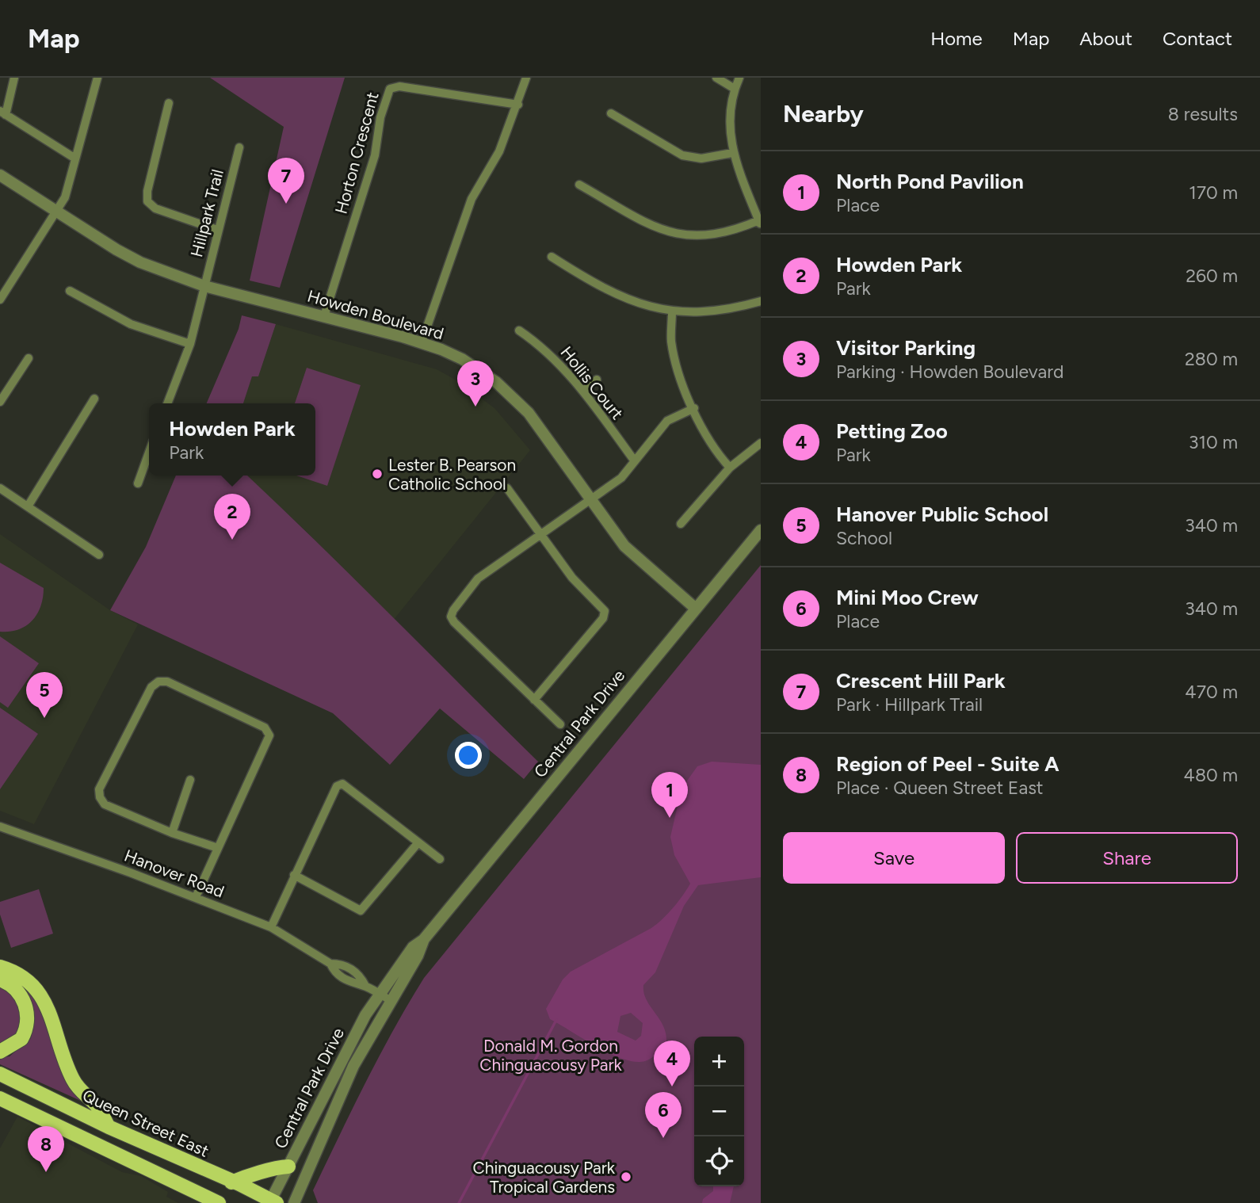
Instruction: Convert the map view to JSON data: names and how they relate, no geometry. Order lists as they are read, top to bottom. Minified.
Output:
{"streets":{"main road":["Queen Street East"],"street":["Horton Crescent","Hillpark Trail","Howden Boulevard","Hollis Court","Central Park Drive","Hanover Road"]},"crossings":[["Horton Crescent","Howden Boulevard"],["Hillpark Trail","Howden Boulevard"],["Howden Boulevard","Central Park Drive"],["Central Park Drive","Hanover Road"],["Central Park Drive","Queen Street East"]],"parks":["Donald M. Gordon Chinguacousy Park"],"places":["Lester B. Pearson Catholic School","Chinguacousy Park Tropical Gardens"],"page":{"header":"Map","nav":["Home","Map","About","Contact"],"heading":["Nearby","8 results"],"list":[{"mark":"1","name":"North Pond Pavilion","note":"Place","value":"170 m"},{"mark":"2","name":"Howden Park","note":"Park","value":"260 m"},{"mark":"3","name":"Visitor Parking","note":"Parking · Howden Boulevard","value":"280 m"},{"mark":"4","name":"Petting Zoo","note":"Park","value":"310 m"},{"mark":"5","name":"Hanover Public School","note":"School","value":"340 m"},{"mark":"6","name":"Mini Moo Crew","note":"Place","value":"340 m"},{"mark":"7","name":"Crescent Hill Park","note":"Park · Hillpark Trail","value":"470 m"},{"mark":"8","name":"Region of Peel - Suite A","note":"Place · Queen Street East","value":"480 m"}],"pins":["7","3","2","5","1","4","6","8"],"popup":["Howden Park","Park"],"buttons":["Save","Share"],"map_buttons":["+","−"]}}
